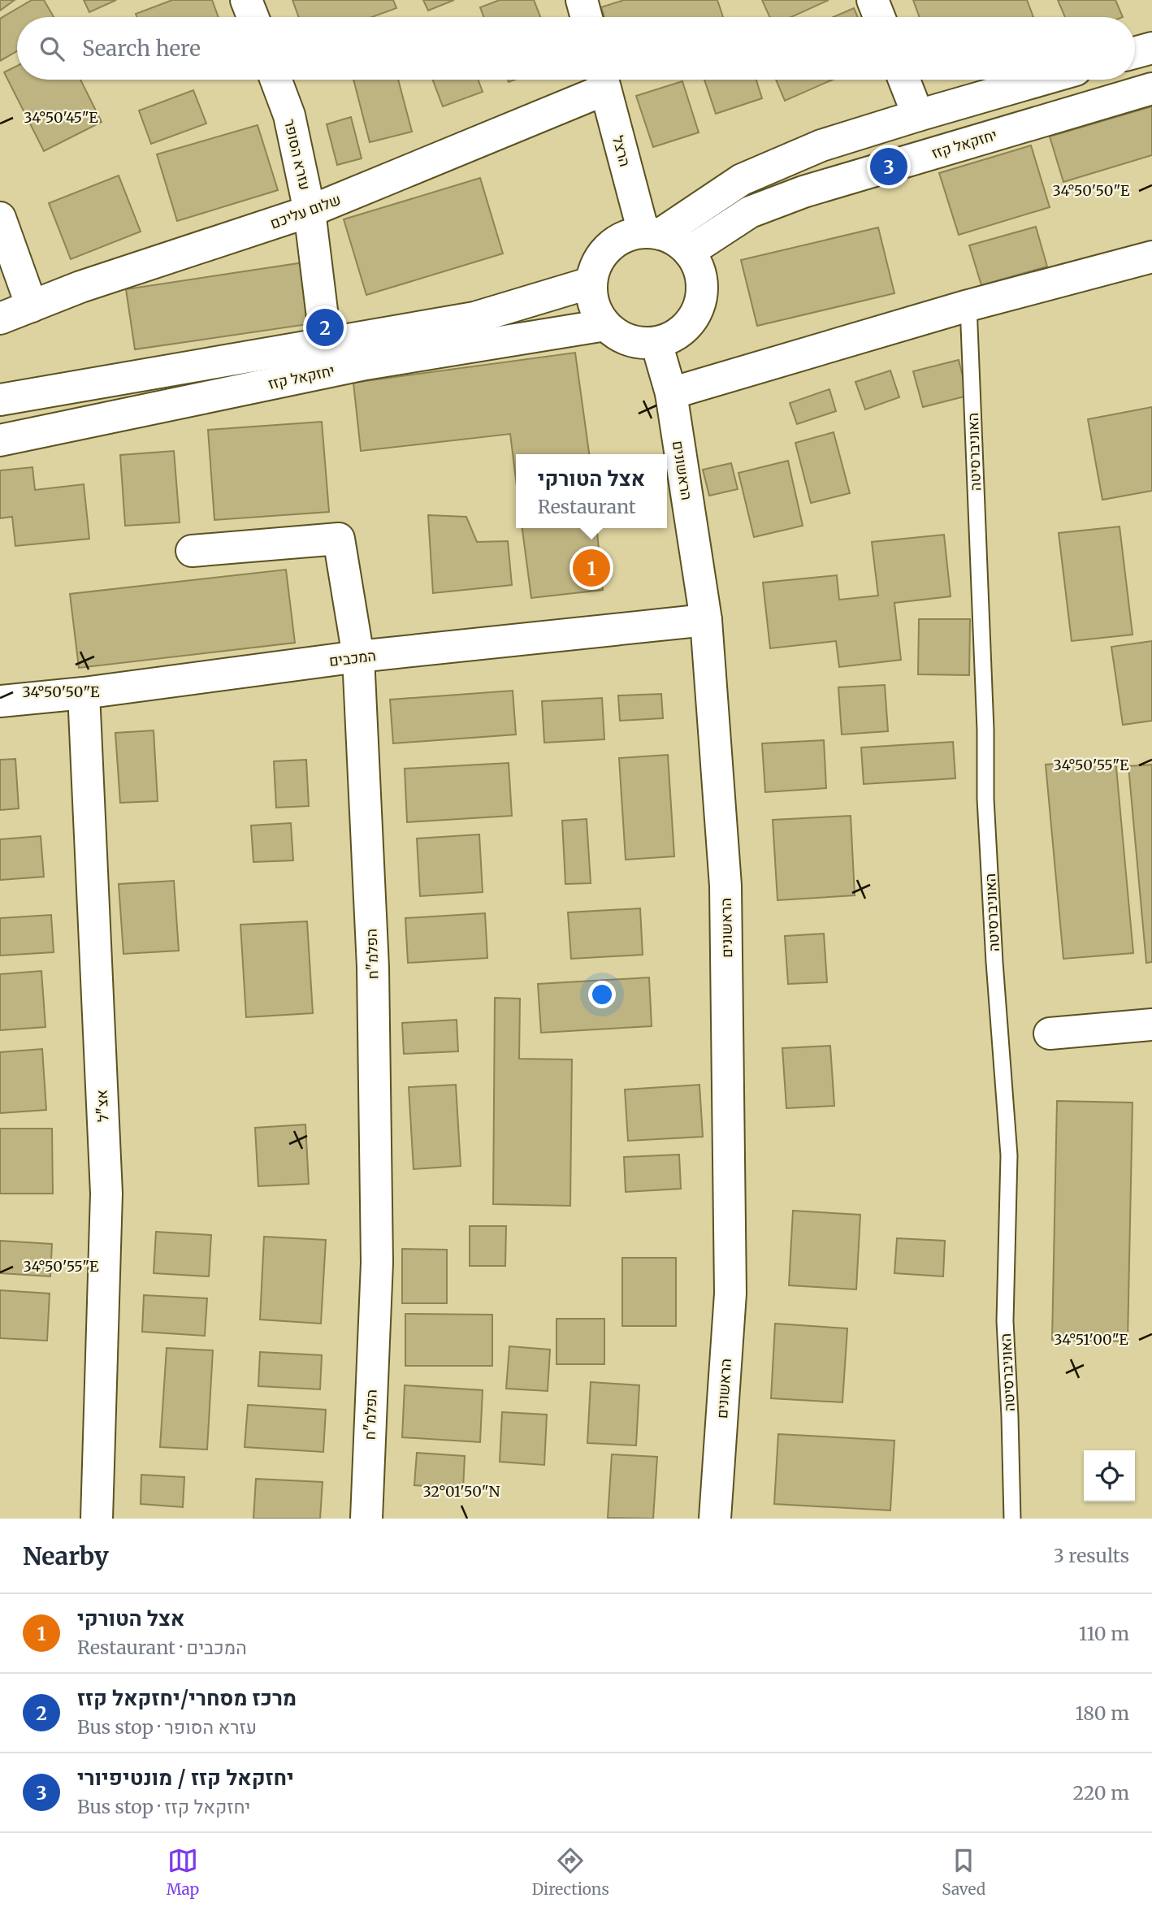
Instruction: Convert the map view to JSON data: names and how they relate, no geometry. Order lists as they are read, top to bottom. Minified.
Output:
{"streets":{"street":["יחזקאל קזז","הרצל","עזרא הסופר","שלום עליכם","הראשונים","המכבים","הפלמ\"ח","אצ\"ל"],"lane":["האוניברסיטה"]},"crossings":[["יחזקאל קזז","הרצל"],["יחזקאל קזז","עזרא הסופר"],["יחזקאל קזז","הראשונים"],["הרצל","שלום עליכם"],["הרצל","הראשונים"],["עזרא הסופר","שלום עליכם"],["הראשונים","המכבים"],["המכבים","הפלמ\"ח"],["המכבים","אצ\"ל"]],"page":{"search":"Search here","pins":["3","2","1"],"popup":["אצל הטורקי","Restaurant"],"heading":["Nearby","3 results"],"list":[{"mark":"1","name":"אצל הטורקי","note":"Restaurant · המכבים","value":"110 m"},{"mark":"2","name":"מרכז מסחרי/יחזקאל קזז","note":"Bus stop · עזרא הסופר","value":"180 m"},{"mark":"3","name":"יחזקאל קזז / מונטיפיורי","note":"Bus stop · יחזקאל קזז","value":"220 m"}],"nav":["Map","Directions","Saved"]},"coordinates":["34°50'45\"E","34°50'50\"E","34°50'55\"E","34°51'00\"E","32°01'50\"N"]}
